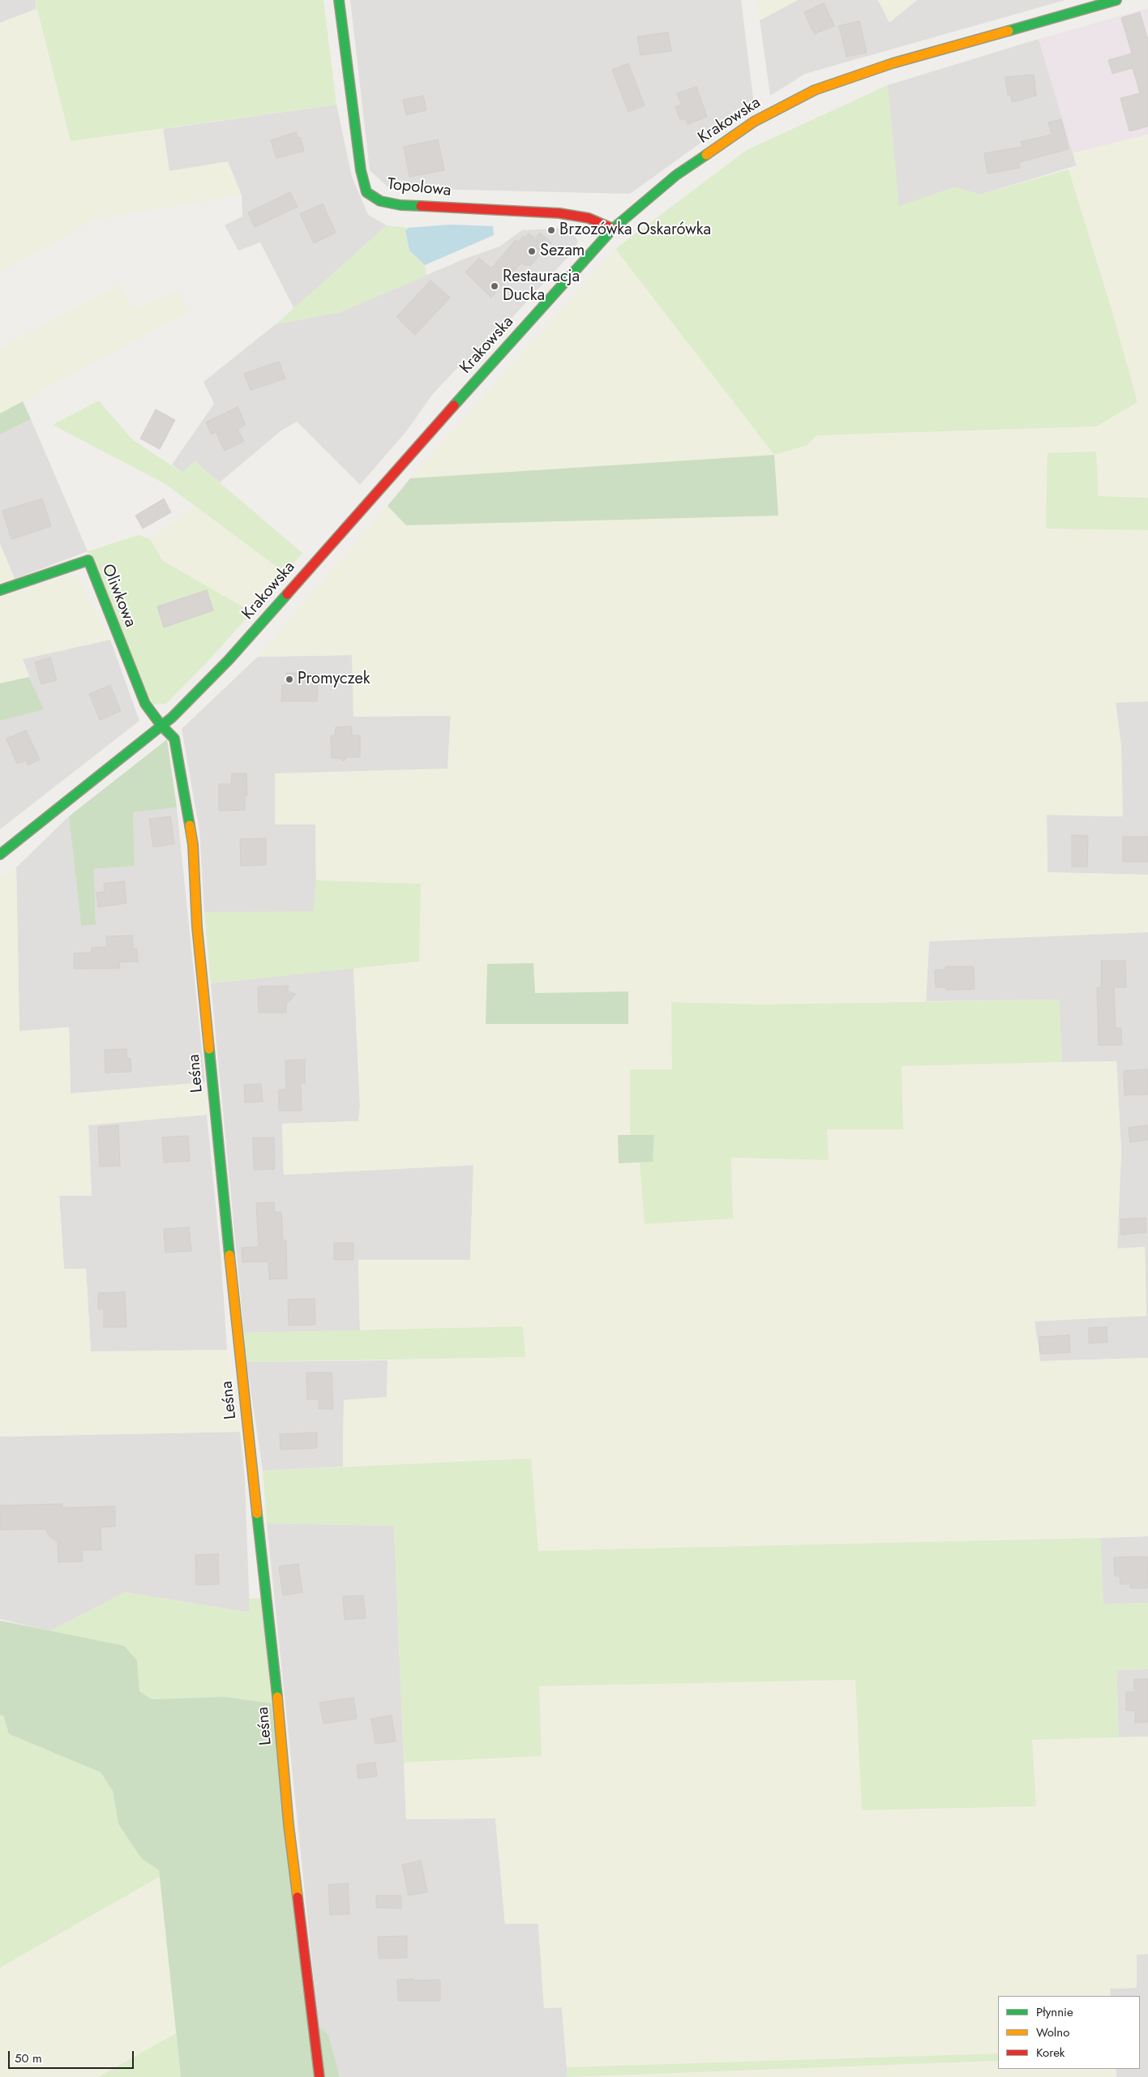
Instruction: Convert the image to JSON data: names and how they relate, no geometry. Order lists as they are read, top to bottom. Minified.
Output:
{"streets":{"street":["Krakowska","Topolowa","Oliwkowa","Leśna"]},"crossings":[["Krakowska","Topolowa"],["Krakowska","Oliwkowa"],["Krakowska","Leśna"],["Oliwkowa","Leśna"]],"places":["Brzozówka Oskarówka","Sezam","Restauracja Ducka","Promyczek"],"legend":["Płynnie","Wolno","Korek"],"scale_bar":"50 m"}
